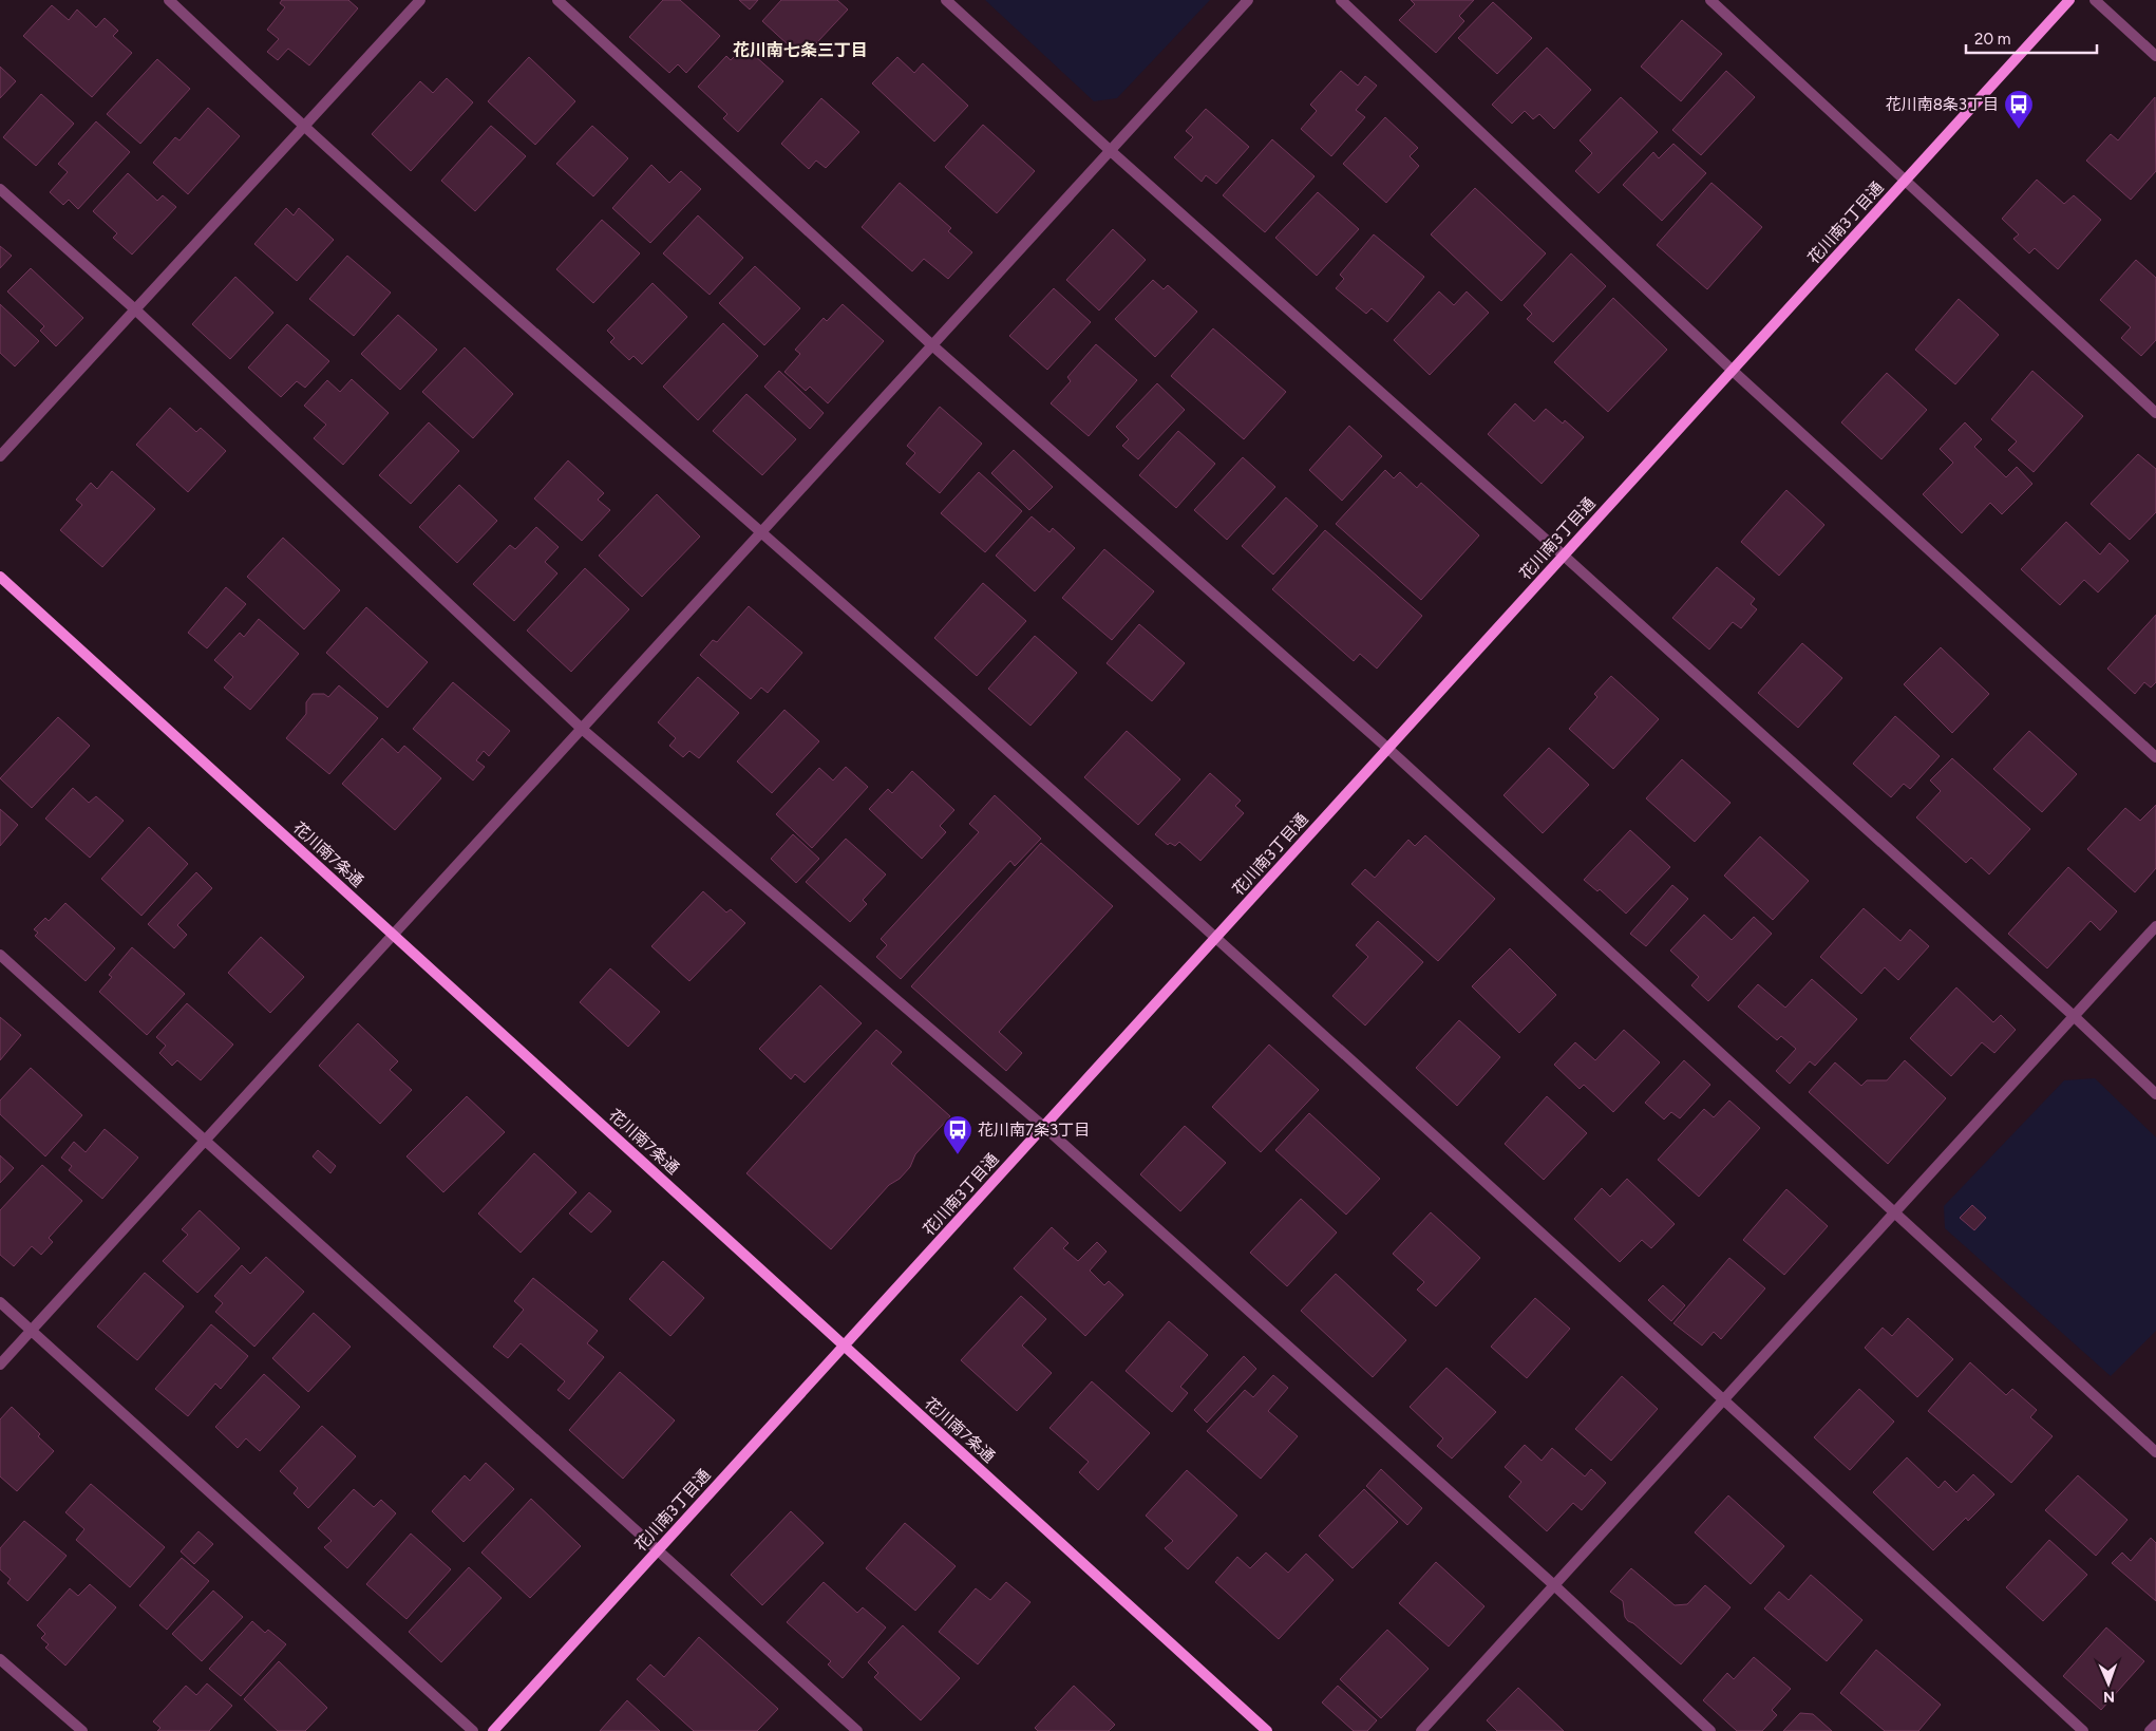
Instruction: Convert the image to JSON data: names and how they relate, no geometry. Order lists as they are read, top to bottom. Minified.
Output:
{"streets":{"street":["花川南3丁目通","花川南7条通"]},"crossings":[["花川南3丁目通","花川南7条通"]],"districts":["花川南七条三丁目"],"places":{"bus stop":["花川南8条3丁目","花川南7条3丁目"]},"scale_bar":"20 m","north":"bottom"}
